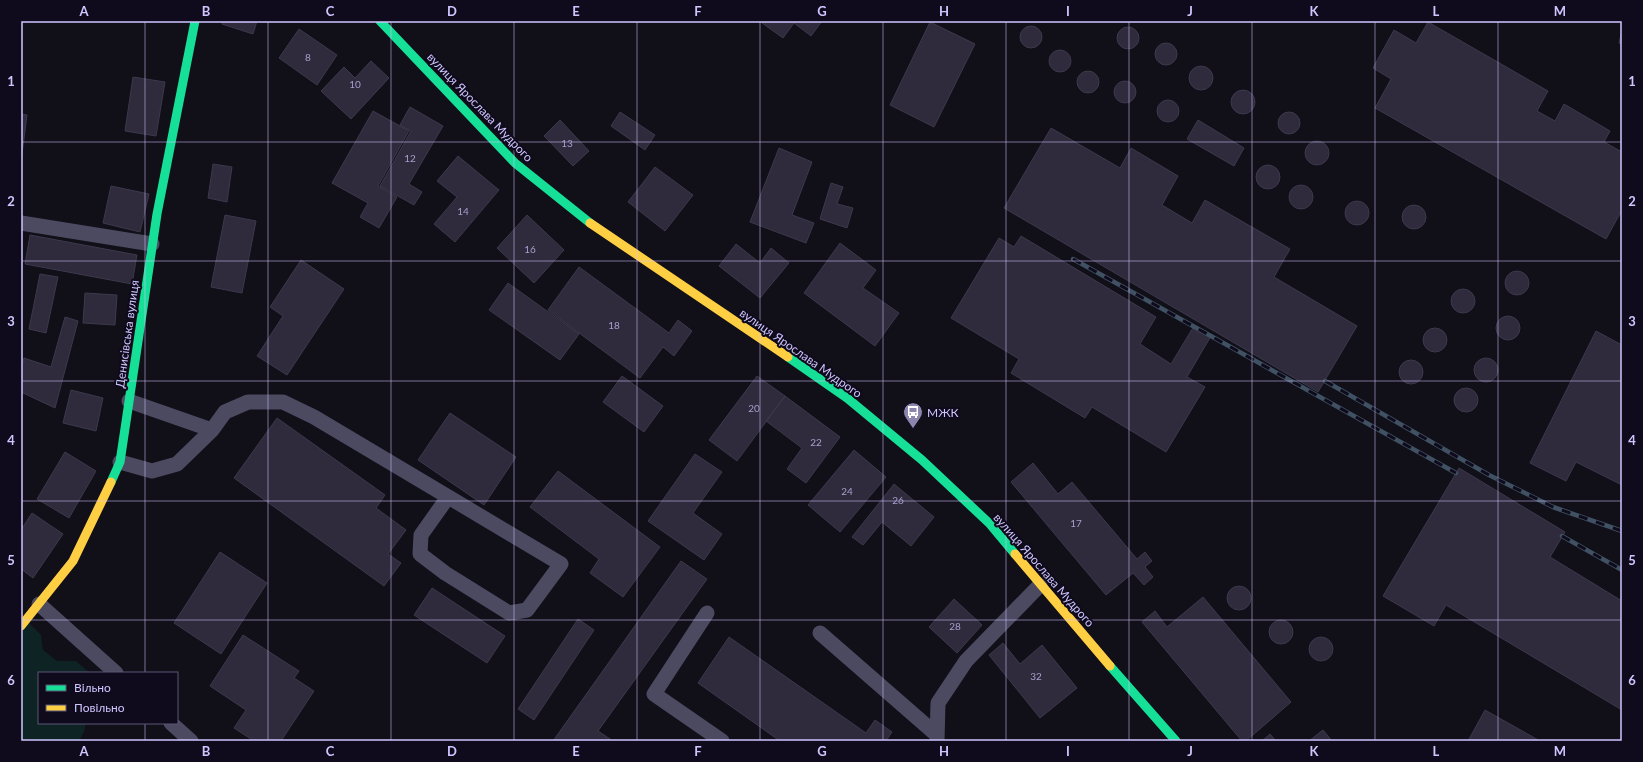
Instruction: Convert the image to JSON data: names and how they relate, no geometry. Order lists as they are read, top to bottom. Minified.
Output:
{"streets":{"main road":["вулиця Ярослава Мудрого","Денисівська вулиця"]},"places":{"bus stop":["МЖК"]},"house_numbers":["8","10","13","12","14","16","18","20","22","24","26","17","28","32"],"legend":["Вільно","Повільно"],"grid":{"columns":["A","B","C","D","E","F","G","H","I","J","K","L","M"],"rows":["1","2","3","4","5","6"]}}
